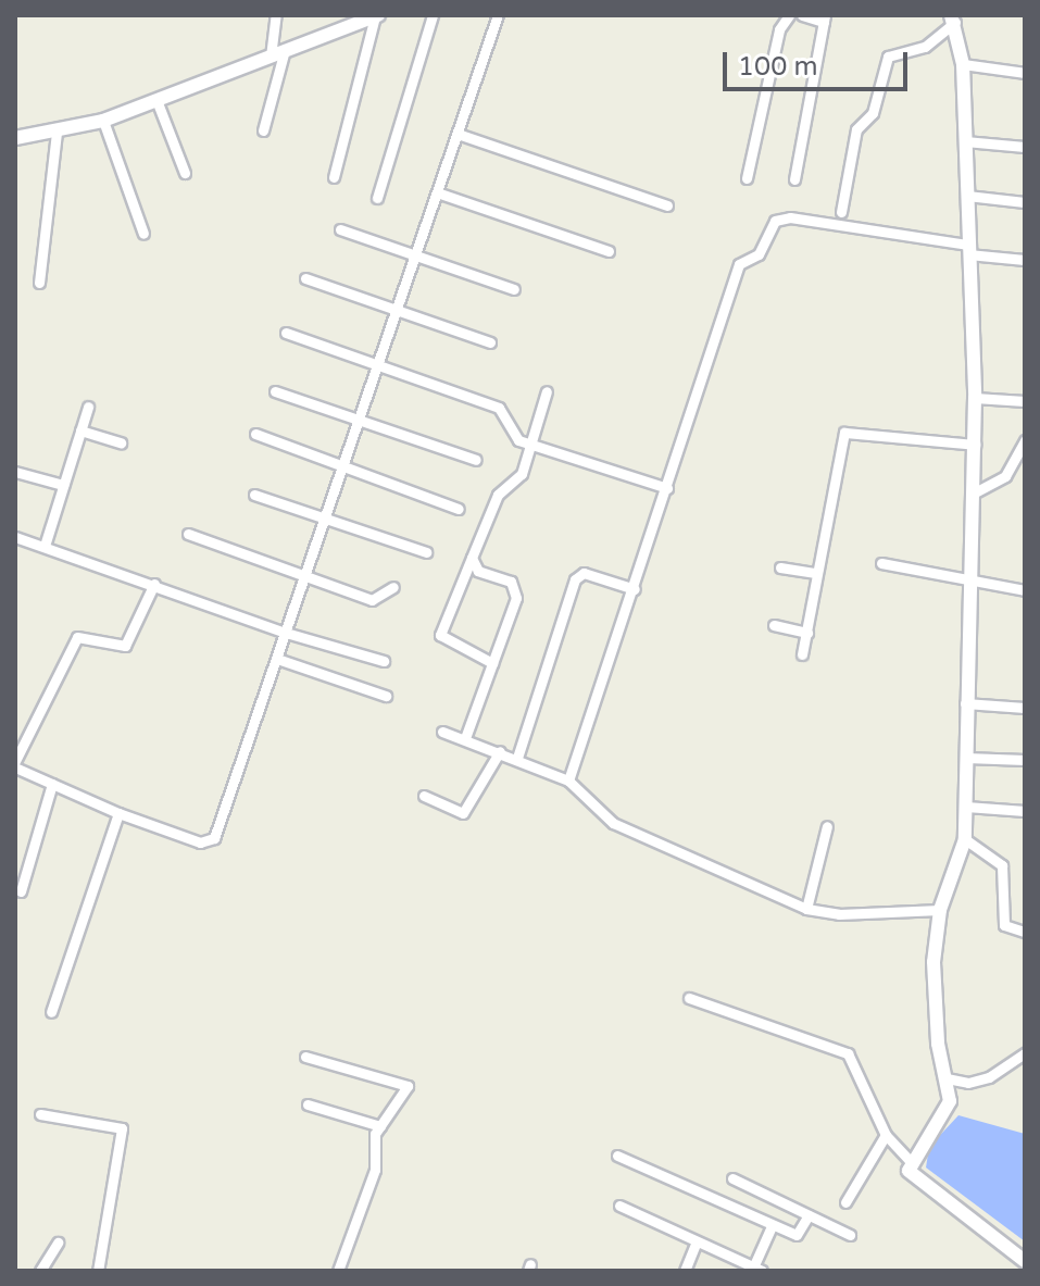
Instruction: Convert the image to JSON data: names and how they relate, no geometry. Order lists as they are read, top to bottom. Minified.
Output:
{"scale_bar":"100 m"}
